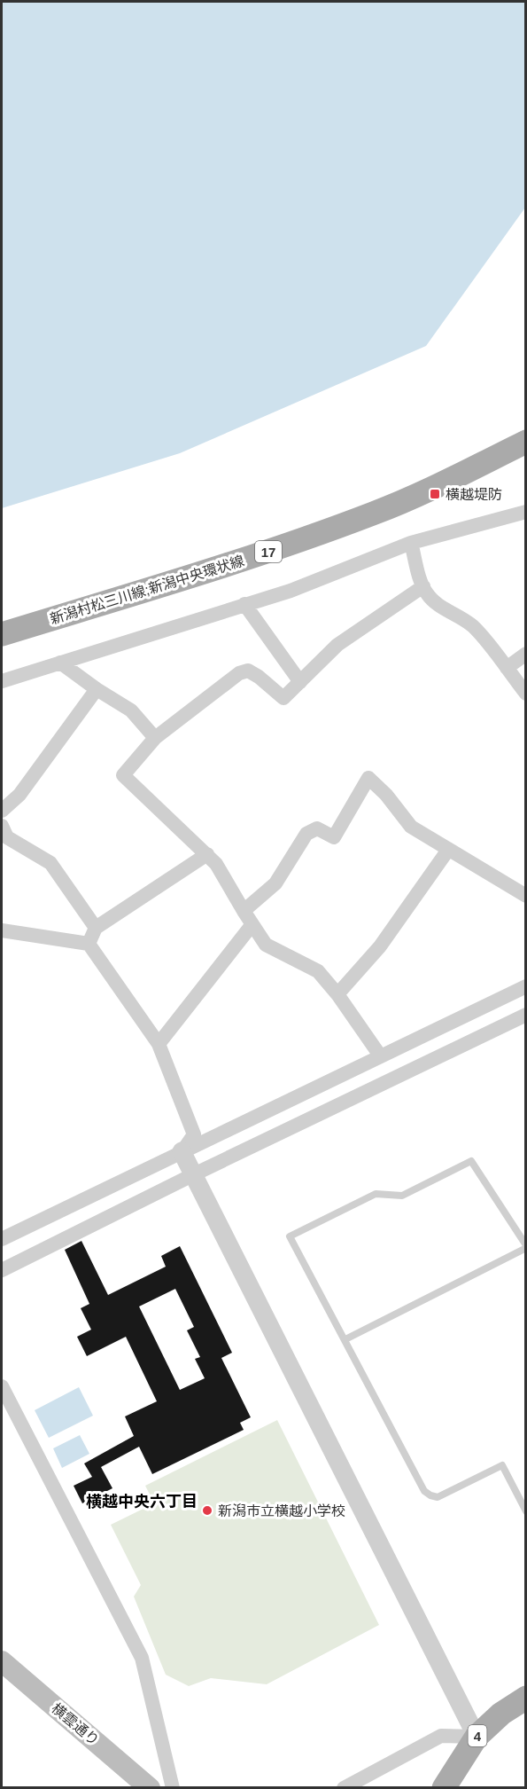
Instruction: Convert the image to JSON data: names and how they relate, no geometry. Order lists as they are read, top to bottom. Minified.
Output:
{"streets":{"main road":["17","新潟村松三川線;新潟中央環状線","横雲通り","4"]},"districts":["横越中央六丁目"],"places":{"transit":["横越堤防"],"other":["新潟市立横越小学校"]}}
